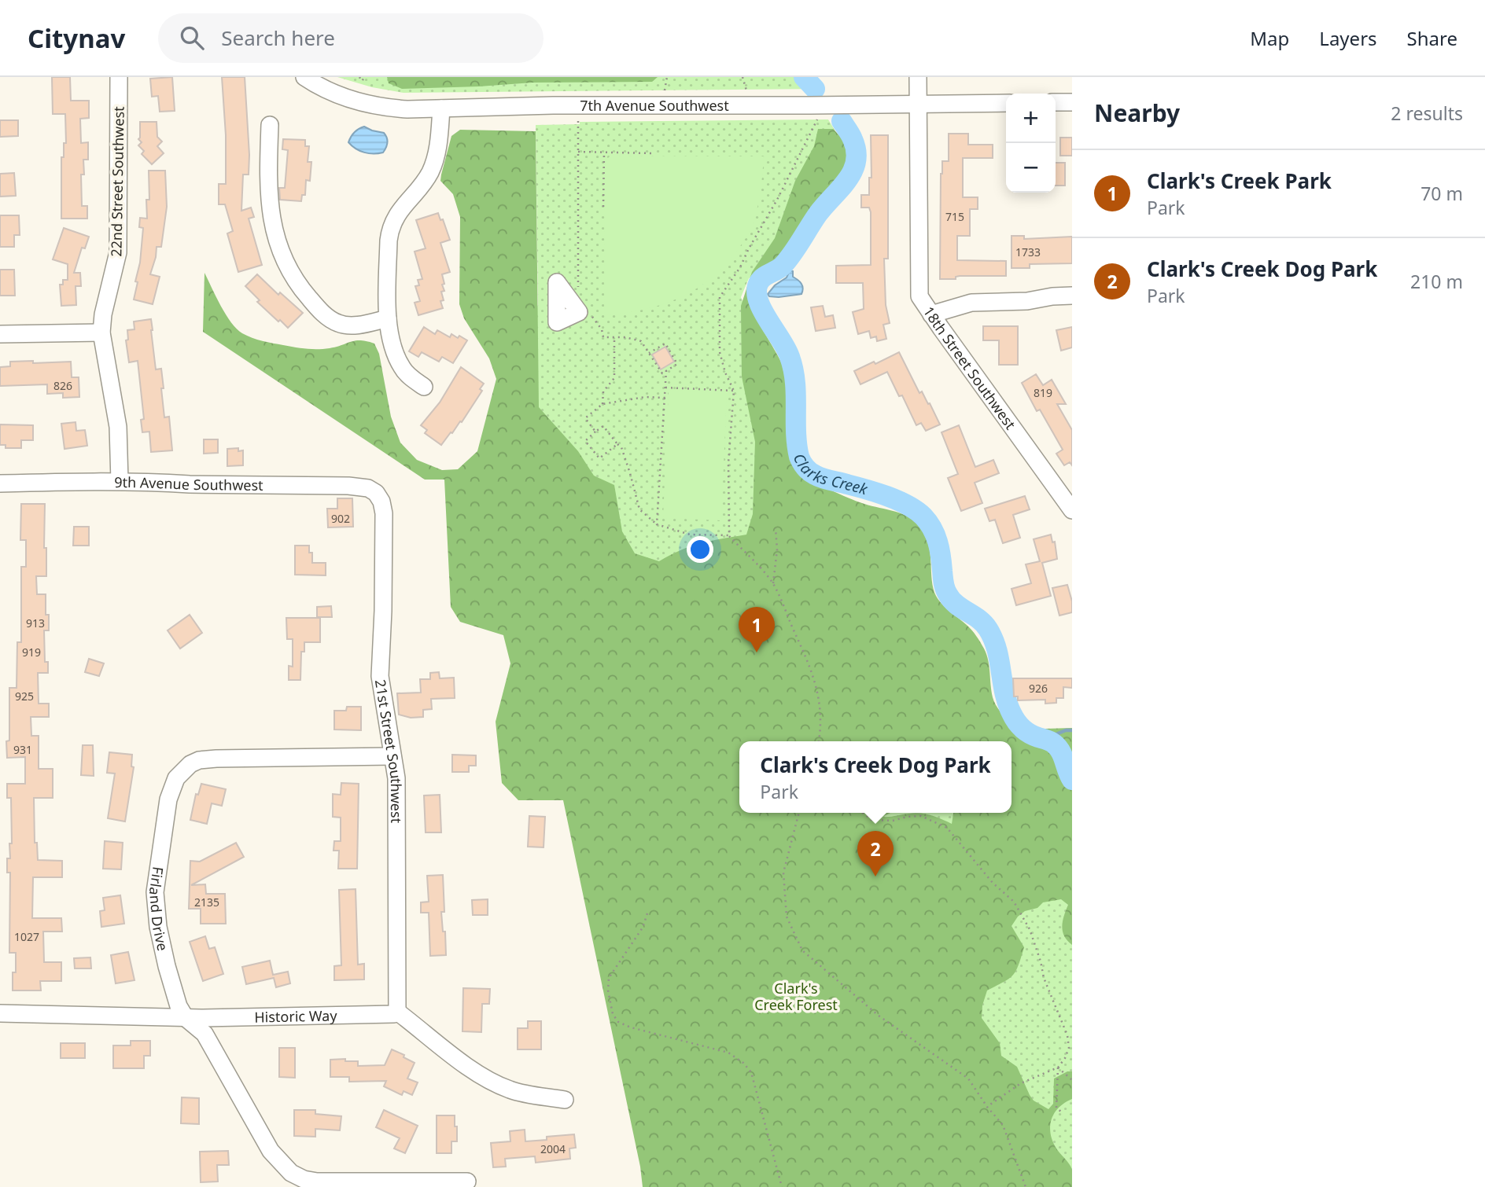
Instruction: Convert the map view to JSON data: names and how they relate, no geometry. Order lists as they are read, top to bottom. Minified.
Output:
{"streets":{"street":["7th Avenue Southwest","22nd Street Southwest","18th Street Southwest","9th Avenue Southwest","21st Street Southwest","Firland Drive","Historic Way"]},"crossings":[["7th Avenue Southwest","18th Street Southwest"],["22nd Street Southwest","9th Avenue Southwest"],["9th Avenue Southwest","21st Street Southwest"],["21st Street Southwest","Firland Drive"],["21st Street Southwest","Historic Way"],["Firland Drive","Historic Way"]],"water":["Clarks Creek"],"parks":["Clark's Creek Forest"],"house_numbers":["715","1733","826","819","902","913","919","926","925","931","2135","1027","2004"],"page":{"header":"Citynav","search":"Search here","nav":["Map","Layers","Share"],"heading":["Nearby","2 results"],"map_buttons":["+","−"],"list":[{"mark":"1","name":"Clark's Creek Park","note":"Park","value":"70 m"},{"mark":"2","name":"Clark's Creek Dog Park","note":"Park","value":"210 m"}],"pins":["1","2"],"popup":["Clark's Creek Dog Park","Park"]}}
